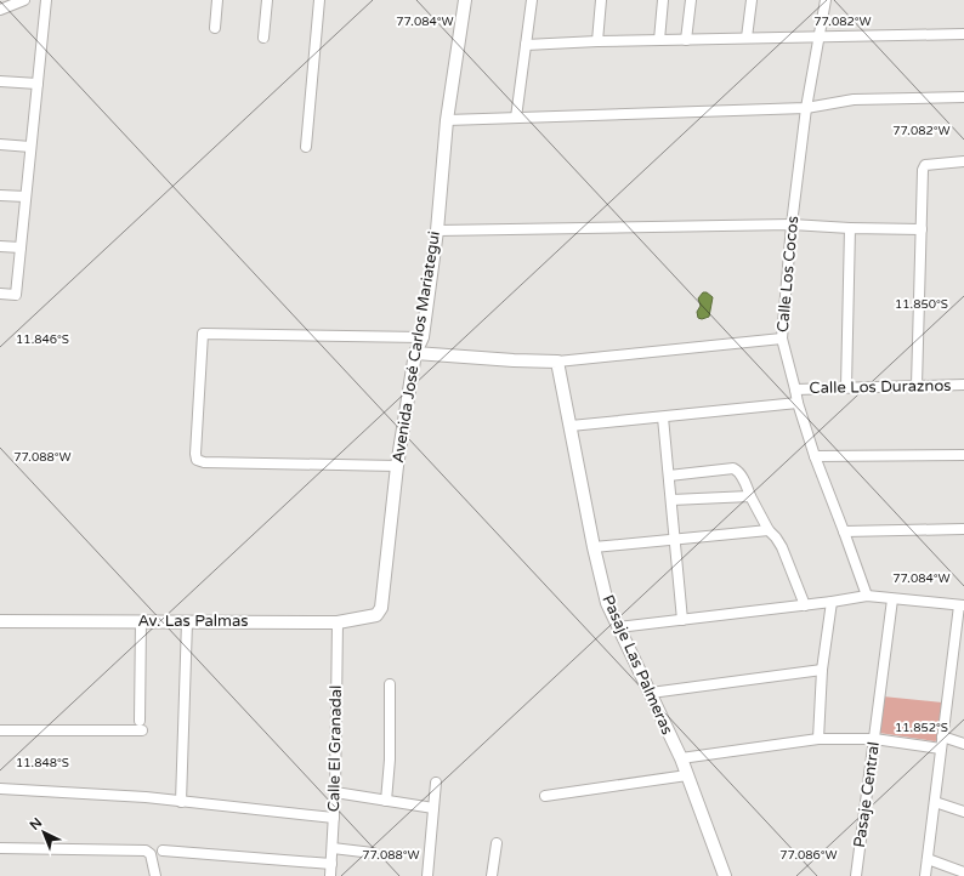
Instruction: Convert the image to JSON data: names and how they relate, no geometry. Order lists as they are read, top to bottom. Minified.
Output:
{"streets":{"street":["Calle Los Cocos","Avenida José Carlos Mariategui","Calle Los Duraznos","Av. Las Palmas","Pasaje Las Palmeras","Calle El Granadal","Pasaje Central"]},"crossings":[["Calle Los Cocos","Calle Los Duraznos"],["Avenida José Carlos Mariategui","Av. Las Palmas"],["Av. Las Palmas","Calle El Granadal"]],"north":"top left","coordinates":["77.084°W","77.082°W","11.850°S","11.846°S","77.088°W","11.852°S","11.848°S","77.086°W"]}
